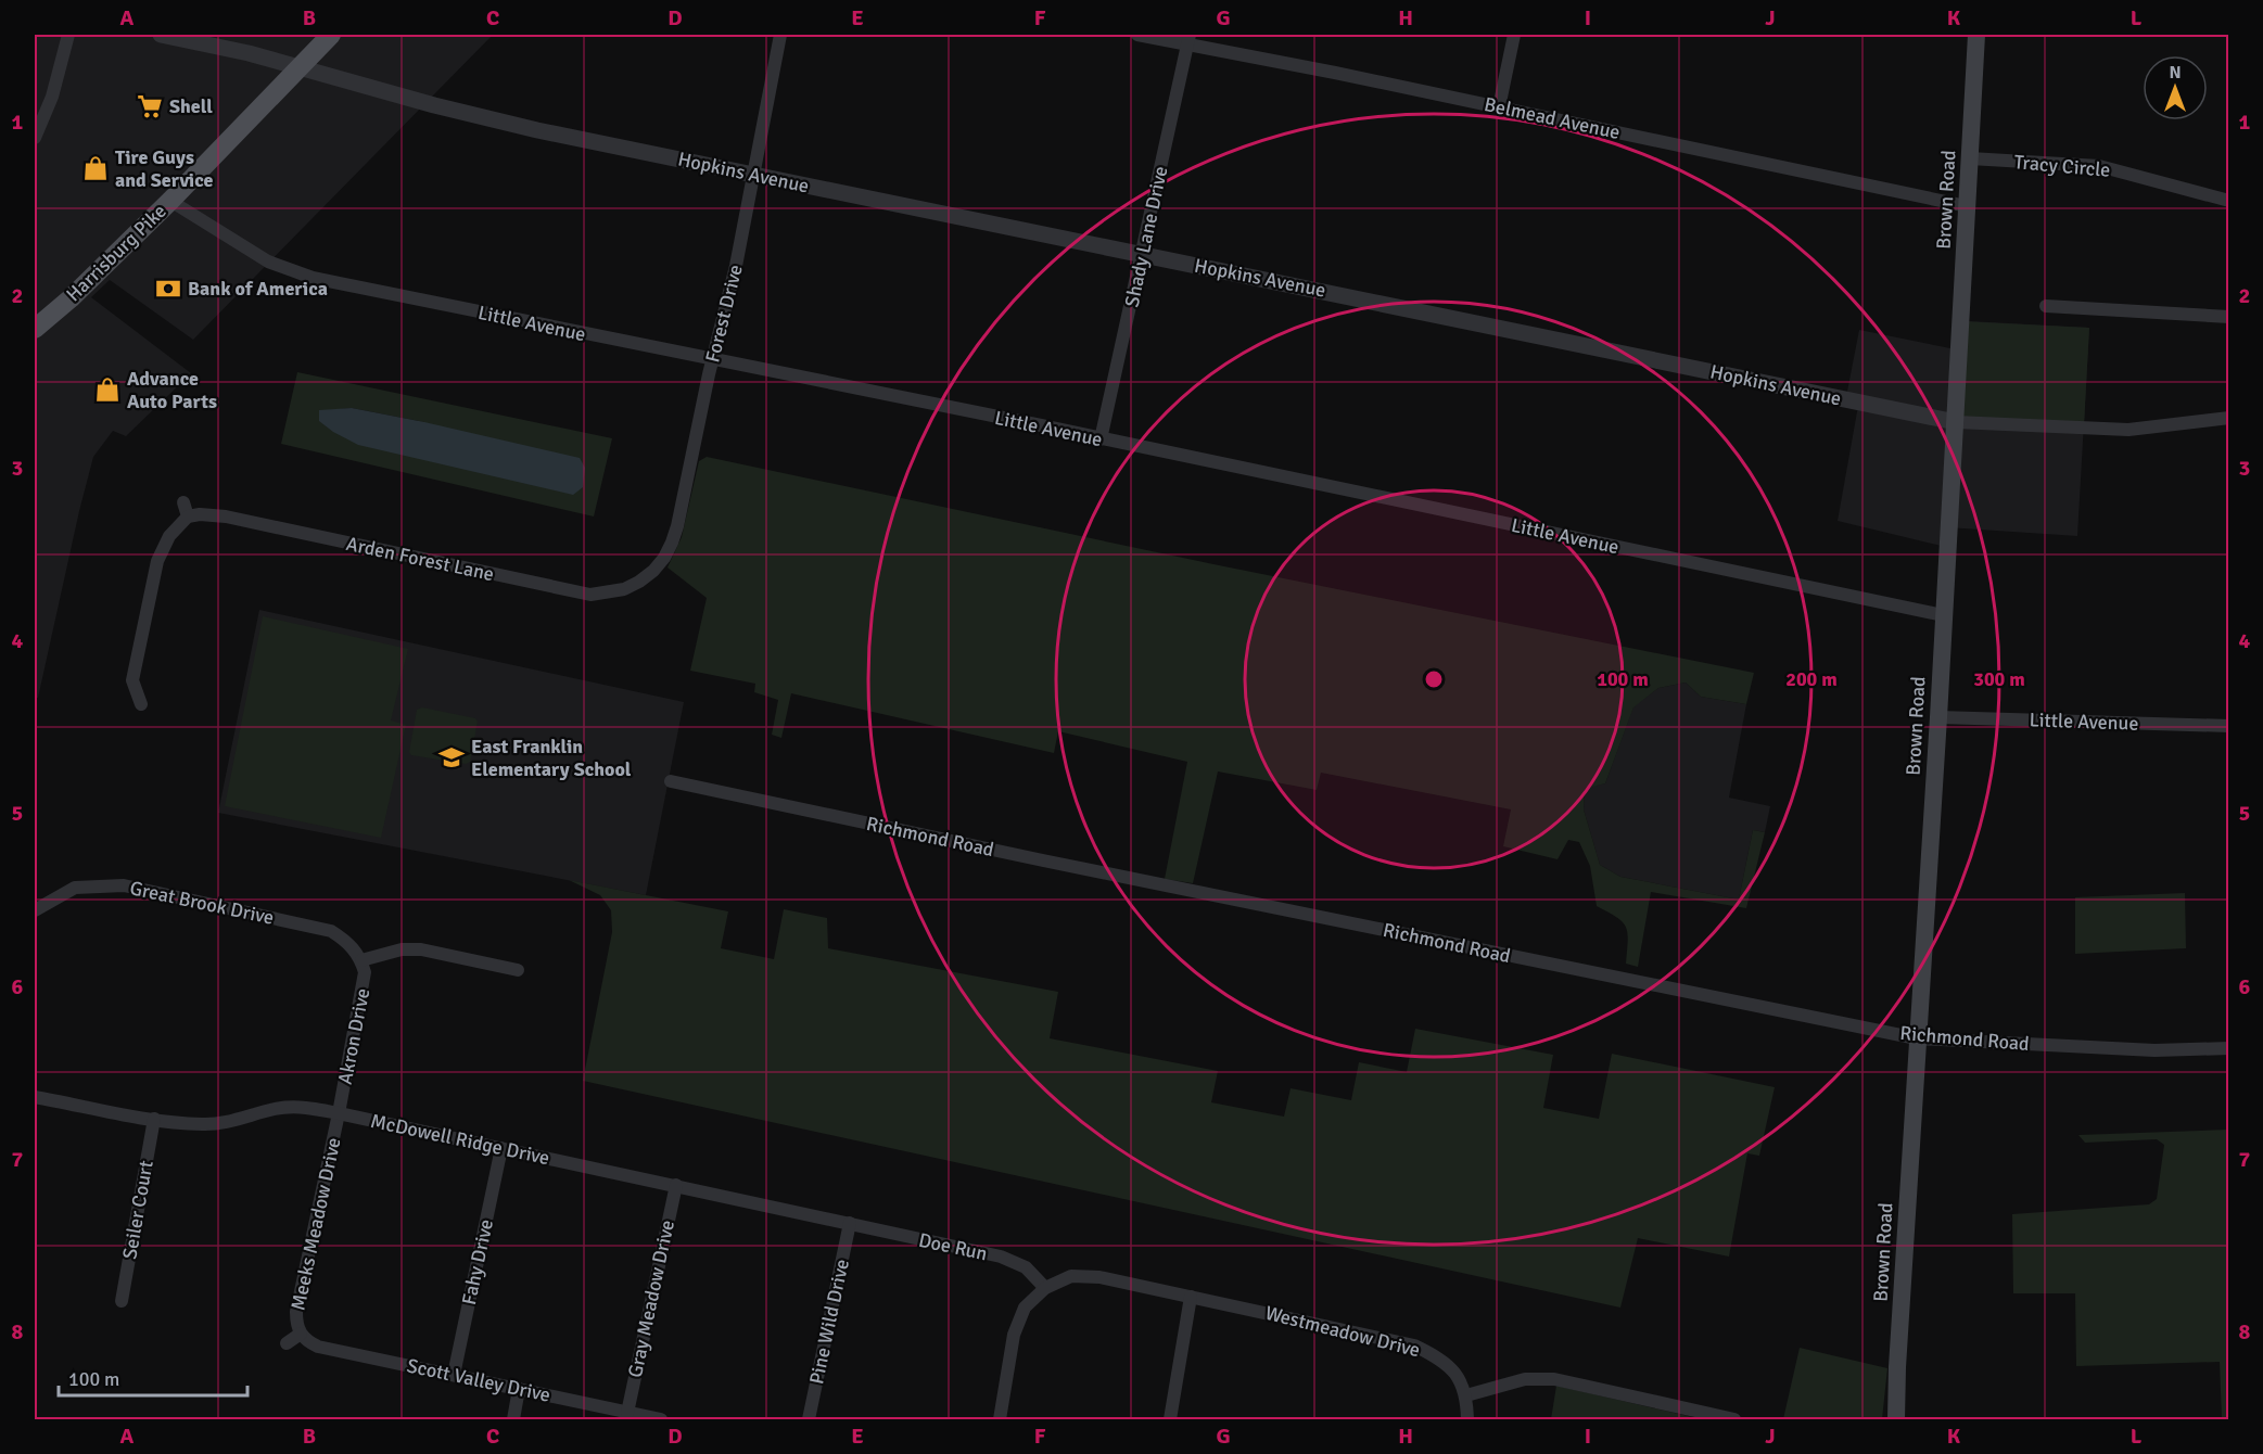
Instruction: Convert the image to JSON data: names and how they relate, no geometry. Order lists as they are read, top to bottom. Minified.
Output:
{"streets":{"main road":["Brown Road","Harrisburg Pike"],"street":["Belmead Avenue","Tracy Circle","Hopkins Avenue","Shady Lane Drive","Forest Drive","Little Avenue","Arden Forest Lane","Richmond Road","Great Brook Drive","Akron Drive","McDowell Ridge Drive","Seiler Court","Meeks Meadow Drive","Doe Run","Fahy Drive","Gray Meadow Drive","Pine Wild Drive","Westmeadow Drive","Scott Valley Drive"]},"crossings":[["Belmead Avenue","Brown Road"],["Belmead Avenue","Shady Lane Drive"],["Tracy Circle","Brown Road"],["Hopkins Avenue","Brown Road"],["Hopkins Avenue","Shady Lane Drive"],["Hopkins Avenue","Harrisburg Pike"],["Hopkins Avenue","Forest Drive"],["Brown Road","Little Avenue"],["Brown Road","Richmond Road"],["Shady Lane Drive","Little Avenue"],["Harrisburg Pike","Little Avenue"],["Forest Drive","Little Avenue"],["Forest Drive","Arden Forest Lane"],["Great Brook Drive","Akron Drive"],["Akron Drive","McDowell Ridge Drive"],["Akron Drive","Meeks Meadow Drive"],["McDowell Ridge Drive","Seiler Court"],["McDowell Ridge Drive","Meeks Meadow Drive"],["McDowell Ridge Drive","Doe Run"],["McDowell Ridge Drive","Fahy Drive"],["McDowell Ridge Drive","Gray Meadow Drive"],["McDowell Ridge Drive","Pine Wild Drive"],["Meeks Meadow Drive","Scott Valley Drive"],["Doe Run","Pine Wild Drive"],["Doe Run","Westmeadow Drive"],["Fahy Drive","Scott Valley Drive"],["Gray Meadow Drive","Scott Valley Drive"]],"places":{"supermarket":["Shell"],"shop":["Tire Guys and Service","Advance Auto Parts"],"bank":["Bank of America"],"school or university":["East Franklin Elementary School"]},"scale_bar":"100 m","north":"top","grid":{"columns":["A","B","C","D","E","F","G","H","I","J","K","L"],"rows":["1","2","3","4","5","6","7","8"]},"rings":["100 m","200 m","300 m"]}
